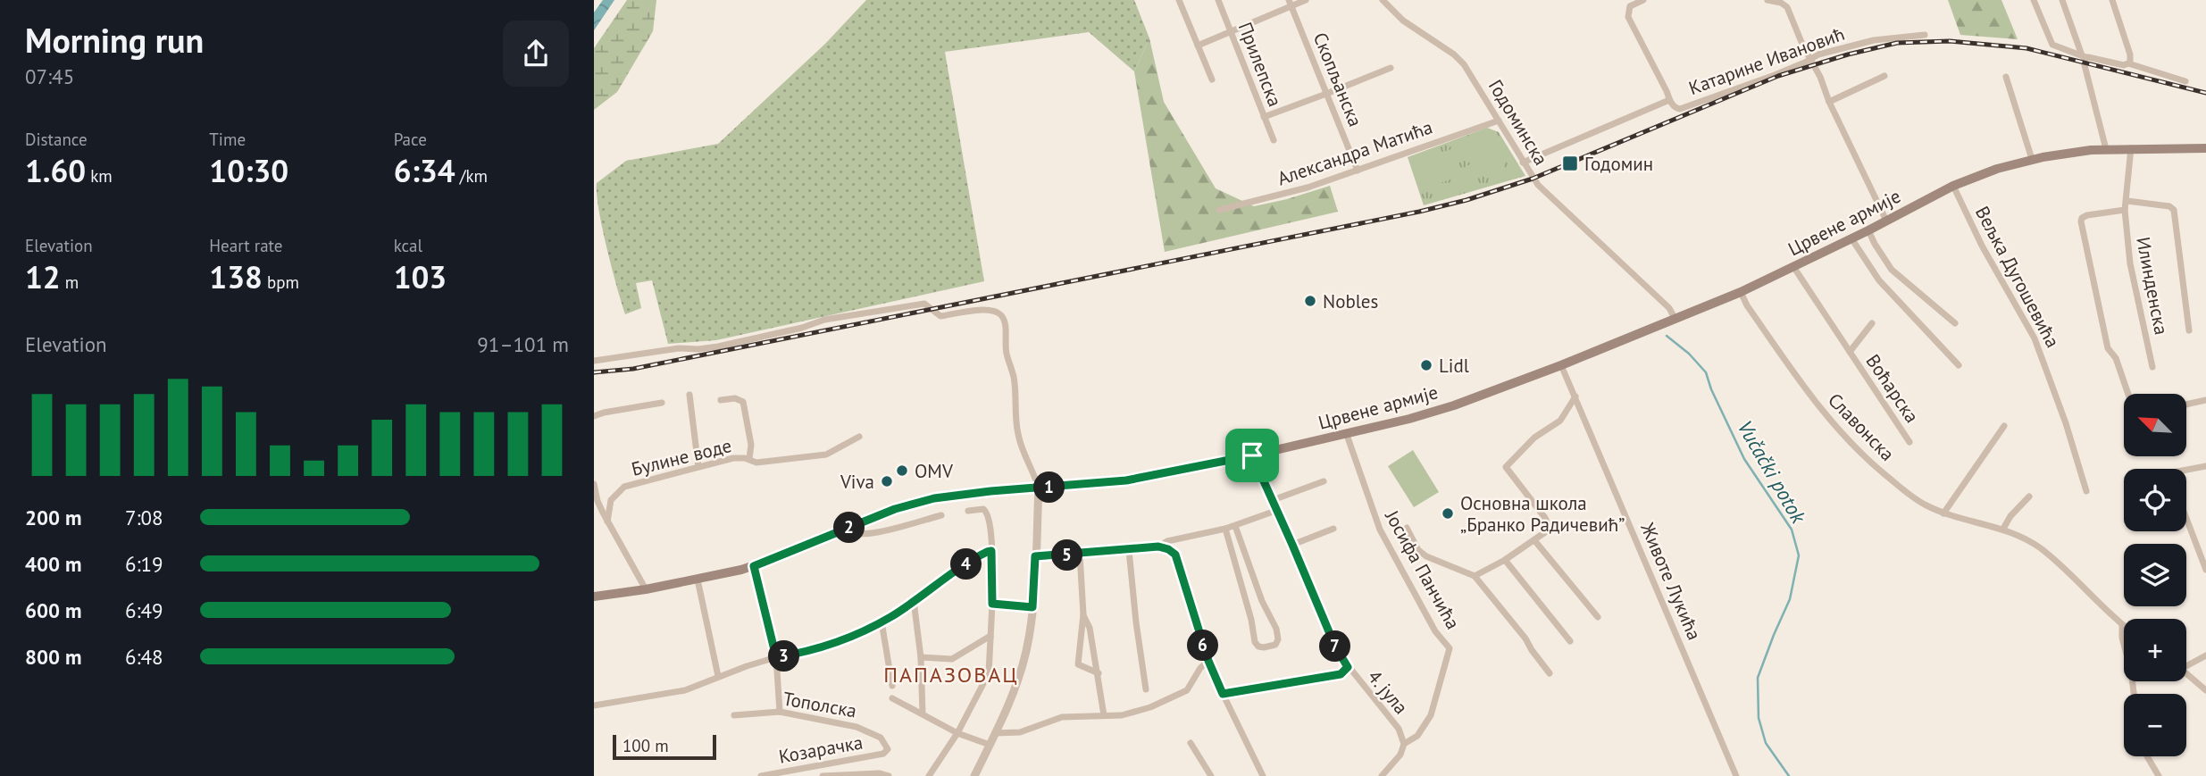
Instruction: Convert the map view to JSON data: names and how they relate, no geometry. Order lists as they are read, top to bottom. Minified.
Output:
{"streets":{"main road":["Црвене армије"],"street":["Катарине Ивановић","Прилепска","Скопљанска","Годоминска","Александра Матића","Вељка Дугошевића","Илинденска","Воћарска","Славонска","Булине воде","Јосифа Панчића","Животе Лукића","4. јула","Тополска","Козарачка"]},"crossings":[["Катарине Ивановић","Годоминска"],["Скопљанска","Александра Матића"],["Годоминска","Александра Матића"],["Годоминска","Црвене армије"],["Црвене армије","Вељка Дугошевића"],["Црвене армије","Воћарска"],["Црвене армије","Славонска"],["Црвене армије","Јосифа Панчића"],["Црвене армије","Животе Лукића"],["Црвене армије","4. јула"],["Јосифа Панчића","4. јула"],["Тополска","Козарачка"]],"districts":["ПАПАЗОВАЦ"],"water":["Vučački potok"],"places":{"transit":["Годомин"],"other":["Nobles","Lidl","OMV","Viva","Основна школа „Бранко Радичевић”"]},"scale_bar":"100 m","north":"top left","page":{"heading":["Morning run","07:45"],"stats":[["Distance","1.60 km"],["Time","10:30"],["Pace","6:34 /km"],["Elevation","12 m"],["Heart rate","138 bpm"],["kcal","103"]],"chart":["Elevation","91–101 m"],"map_buttons":["+","−"],"pins":["1","2","5","4","6","7","3"],"list":[{"name":"200 m","note":"7:08"},{"name":"400 m","note":"6:19"},{"name":"600 m","note":"6:49"},{"name":"800 m","note":"6:48"}],"scale":"100 m"}}
